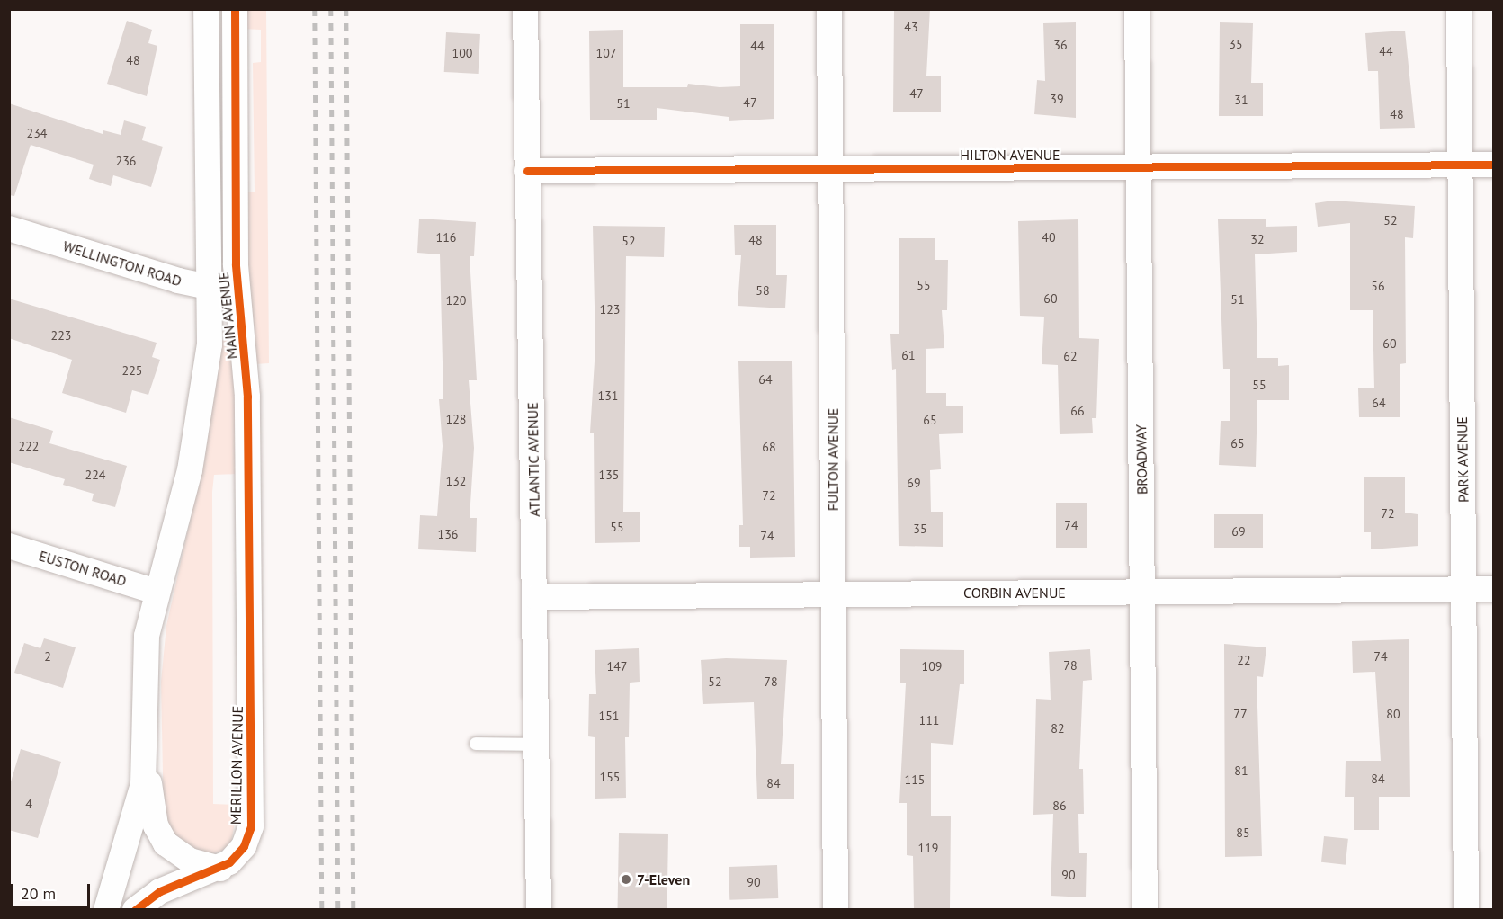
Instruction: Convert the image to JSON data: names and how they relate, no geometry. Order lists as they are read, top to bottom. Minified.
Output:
{"streets":{"street":["HILTON AVENUE","WELLINGTON ROAD","MAIN AVENUE","ATLANTIC AVENUE","FULTON AVENUE","BROADWAY","PARK AVENUE","EUSTON ROAD","CORBIN AVENUE","MERILLON AVENUE"]},"crossings":[["HILTON AVENUE","ATLANTIC AVENUE"],["HILTON AVENUE","FULTON AVENUE"],["HILTON AVENUE","BROADWAY"],["HILTON AVENUE","PARK AVENUE"],["WELLINGTON ROAD","MAIN AVENUE"],["MAIN AVENUE","EUSTON ROAD"],["MAIN AVENUE","MERILLON AVENUE"],["ATLANTIC AVENUE","CORBIN AVENUE"],["FULTON AVENUE","CORBIN AVENUE"],["BROADWAY","CORBIN AVENUE"],["PARK AVENUE","CORBIN AVENUE"]],"places":["7-Eleven"],"house_numbers":["43","35","36","44","44","100","107","48","47","39","31","47","51","48","234","236","52","116","40","32","48","52","55","56","58","60","51","120","123","223","60","61","62","225","64","55","131","64","66","128","65","65","222","68","224","135","132","69","72","72","74","55","35","69","136","74","2","74","22","78","147","109","52","78","77","80","151","111","82","81","155","84","115","84","4","86","85","119","90","90"],"scale_bar":"20 m"}
